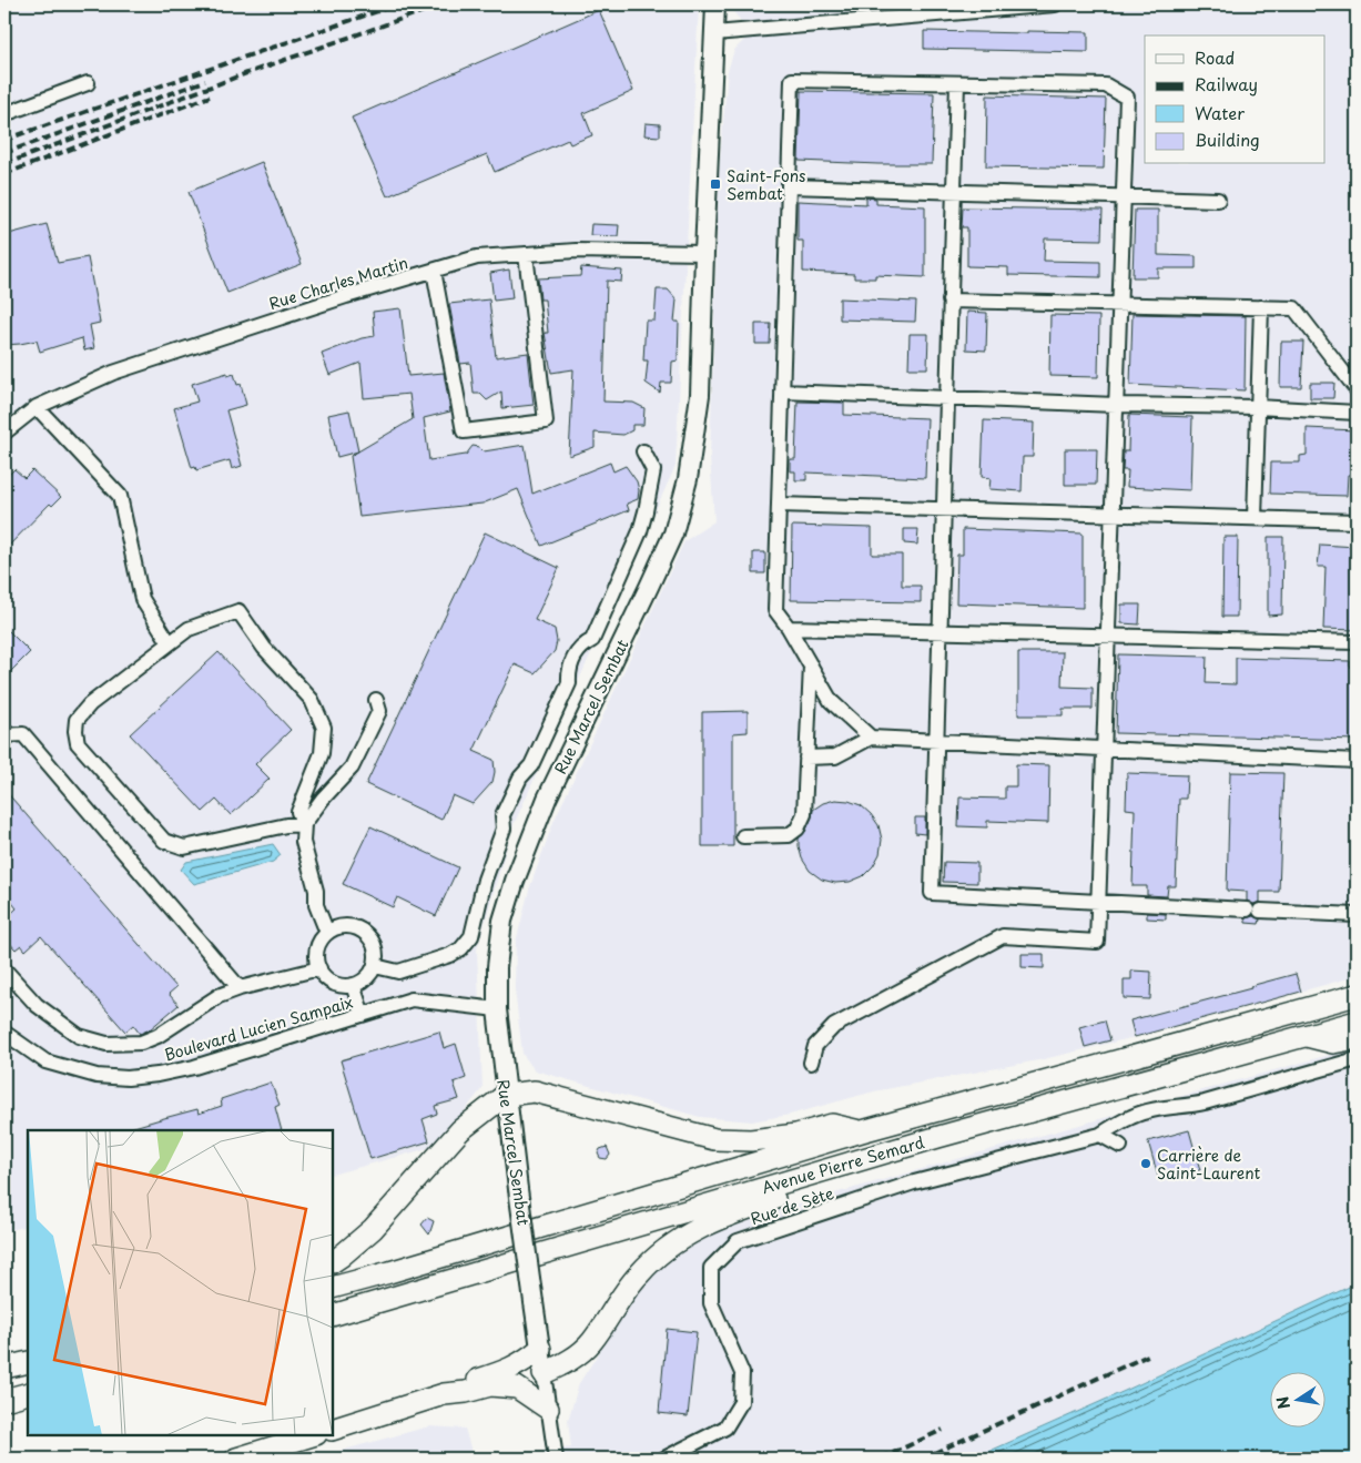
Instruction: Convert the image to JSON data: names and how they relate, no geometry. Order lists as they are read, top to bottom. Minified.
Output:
{"streets":{"highway":["Avenue Pierre Semard"],"main road":["Rue Marcel Sembat"],"street":["Rue Charles Martin","Boulevard Lucien Sampaix","Rue de Sète"]},"crossings":[["Rue Charles Martin","Rue Marcel Sembat"],["Rue Marcel Sembat","Boulevard Lucien Sampaix"]],"places":{"transit":["Saint-Fons Sembat"],"other":["Carrière de Saint-Laurent"]},"legend":["Road","Railway","Water","Building"],"north":"left"}
